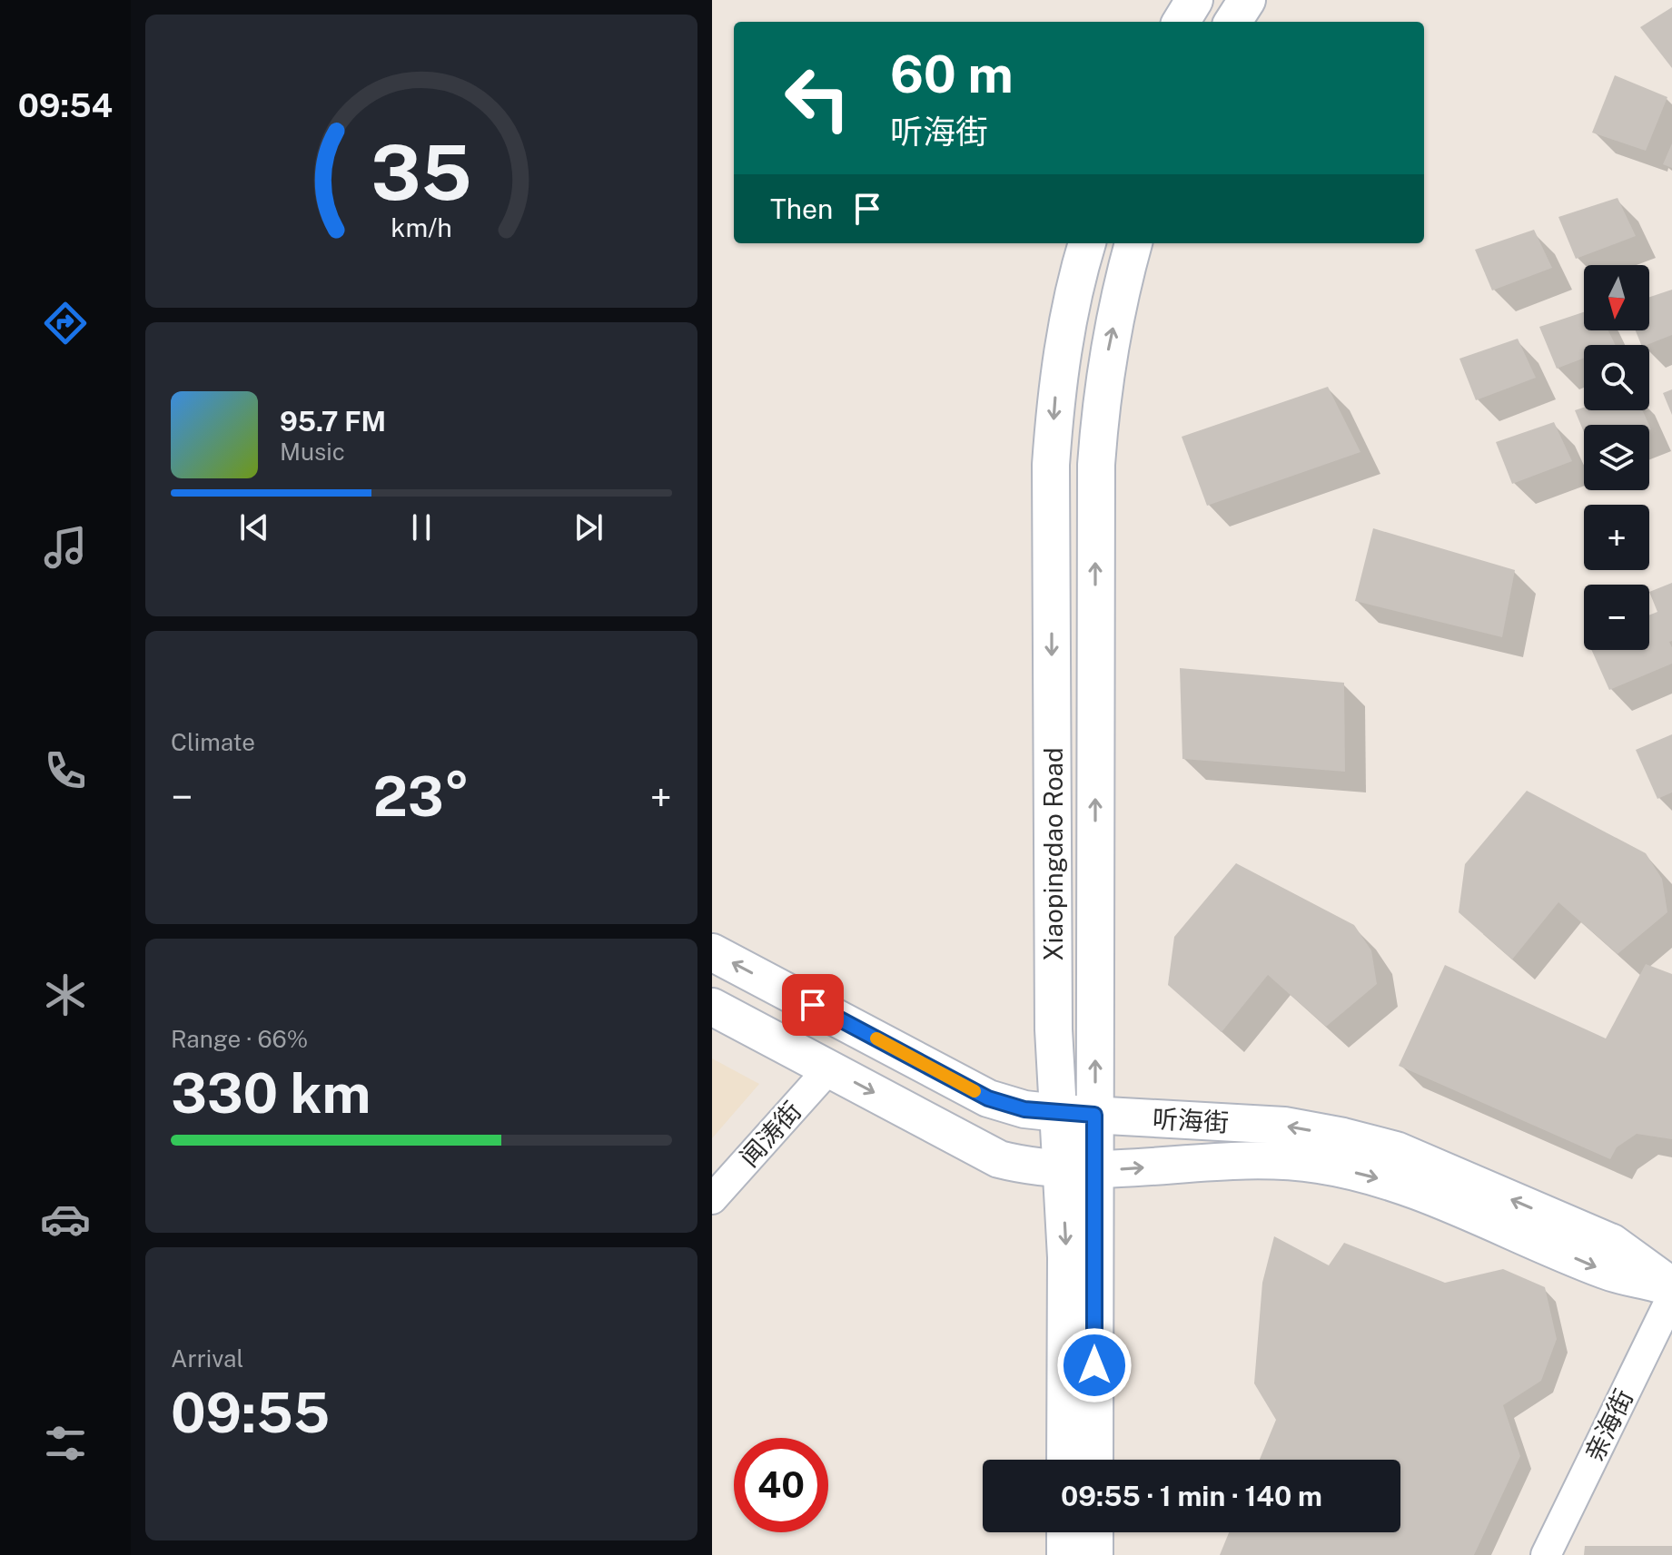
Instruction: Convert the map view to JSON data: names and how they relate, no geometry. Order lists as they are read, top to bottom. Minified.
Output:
{"streets":{"street":["Xiaopingdao Road","听海街","闻涛街","亲海街"]},"crossings":[["Xiaopingdao Road","听海街"],["听海街","闻涛街"]],"north":"bottom","page":{"tabs":"09:54","turn":["60 m","听海街"],"then":"Then","map_buttons":["+","−"],"song":["95.7 FM","Music"],"tile":["Climate",["Range · 66%","330 km"],["Arrival","09:55"]],"heat":["−","23°","+"],"limit":"40","trip":"09:55 · 1 min · 140 m","gauge":["35","km/h"]}}
